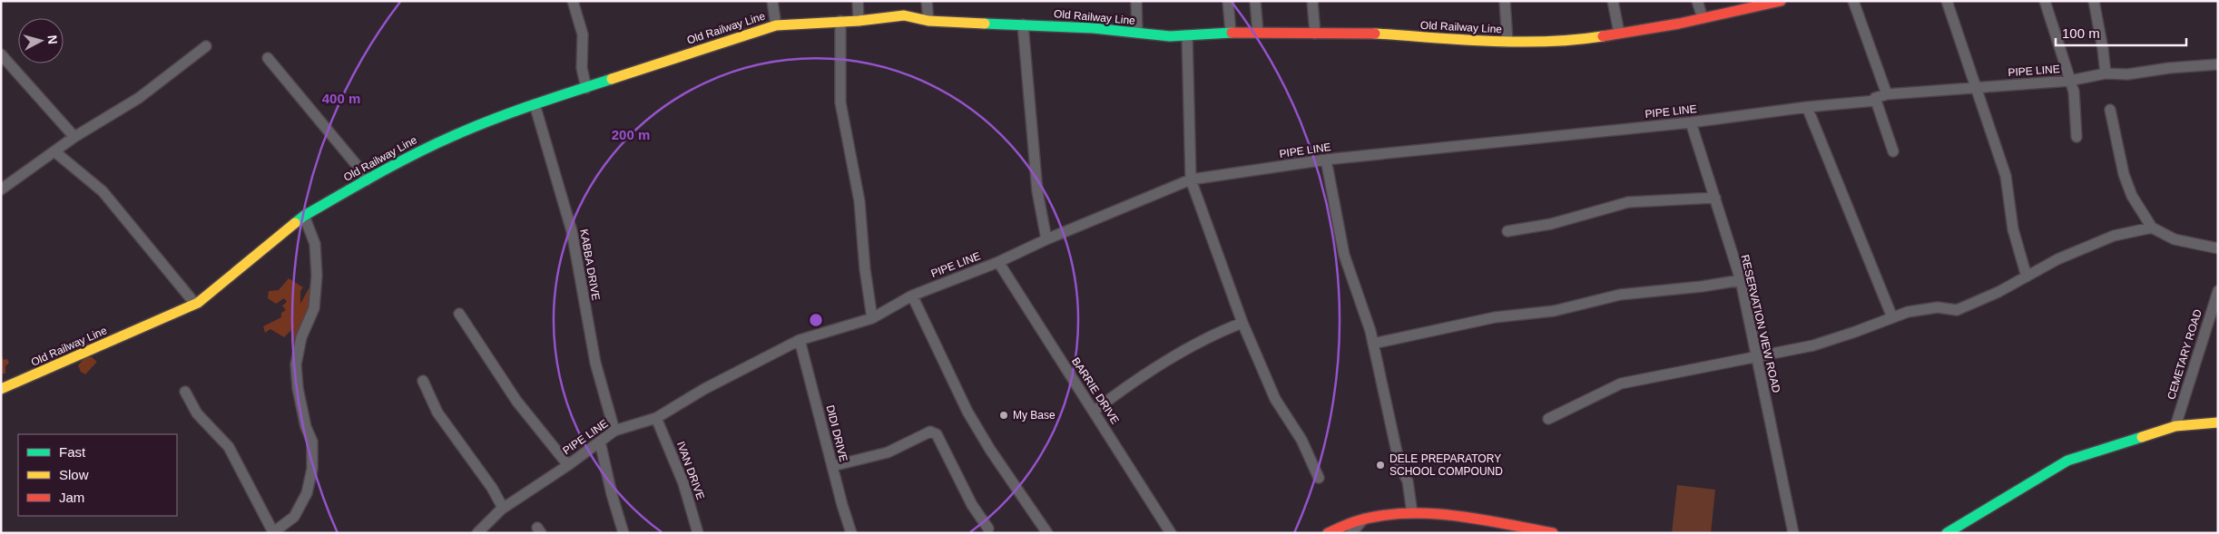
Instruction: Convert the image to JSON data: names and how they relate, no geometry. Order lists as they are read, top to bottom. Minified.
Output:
{"streets":{"street":["Old Railway Line","PIPE LINE","KABBA DRIVE","RESERVATION VIEW ROAD","CEMETARY ROAD","BARRIE DRIVE","DIDI DRIVE","IVAN DRIVE"]},"crossings":[["Old Railway Line","KABBA DRIVE"],["PIPE LINE","KABBA DRIVE"],["PIPE LINE","RESERVATION VIEW ROAD"],["PIPE LINE","BARRIE DRIVE"],["PIPE LINE","DIDI DRIVE"],["PIPE LINE","IVAN DRIVE"]],"places":["My Base","DELE PREPARATORY SCHOOL COMPOUND"],"legend":["Fast","Slow","Jam"],"scale_bar":"100 m","north":"right","rings":["400 m","200 m"]}
